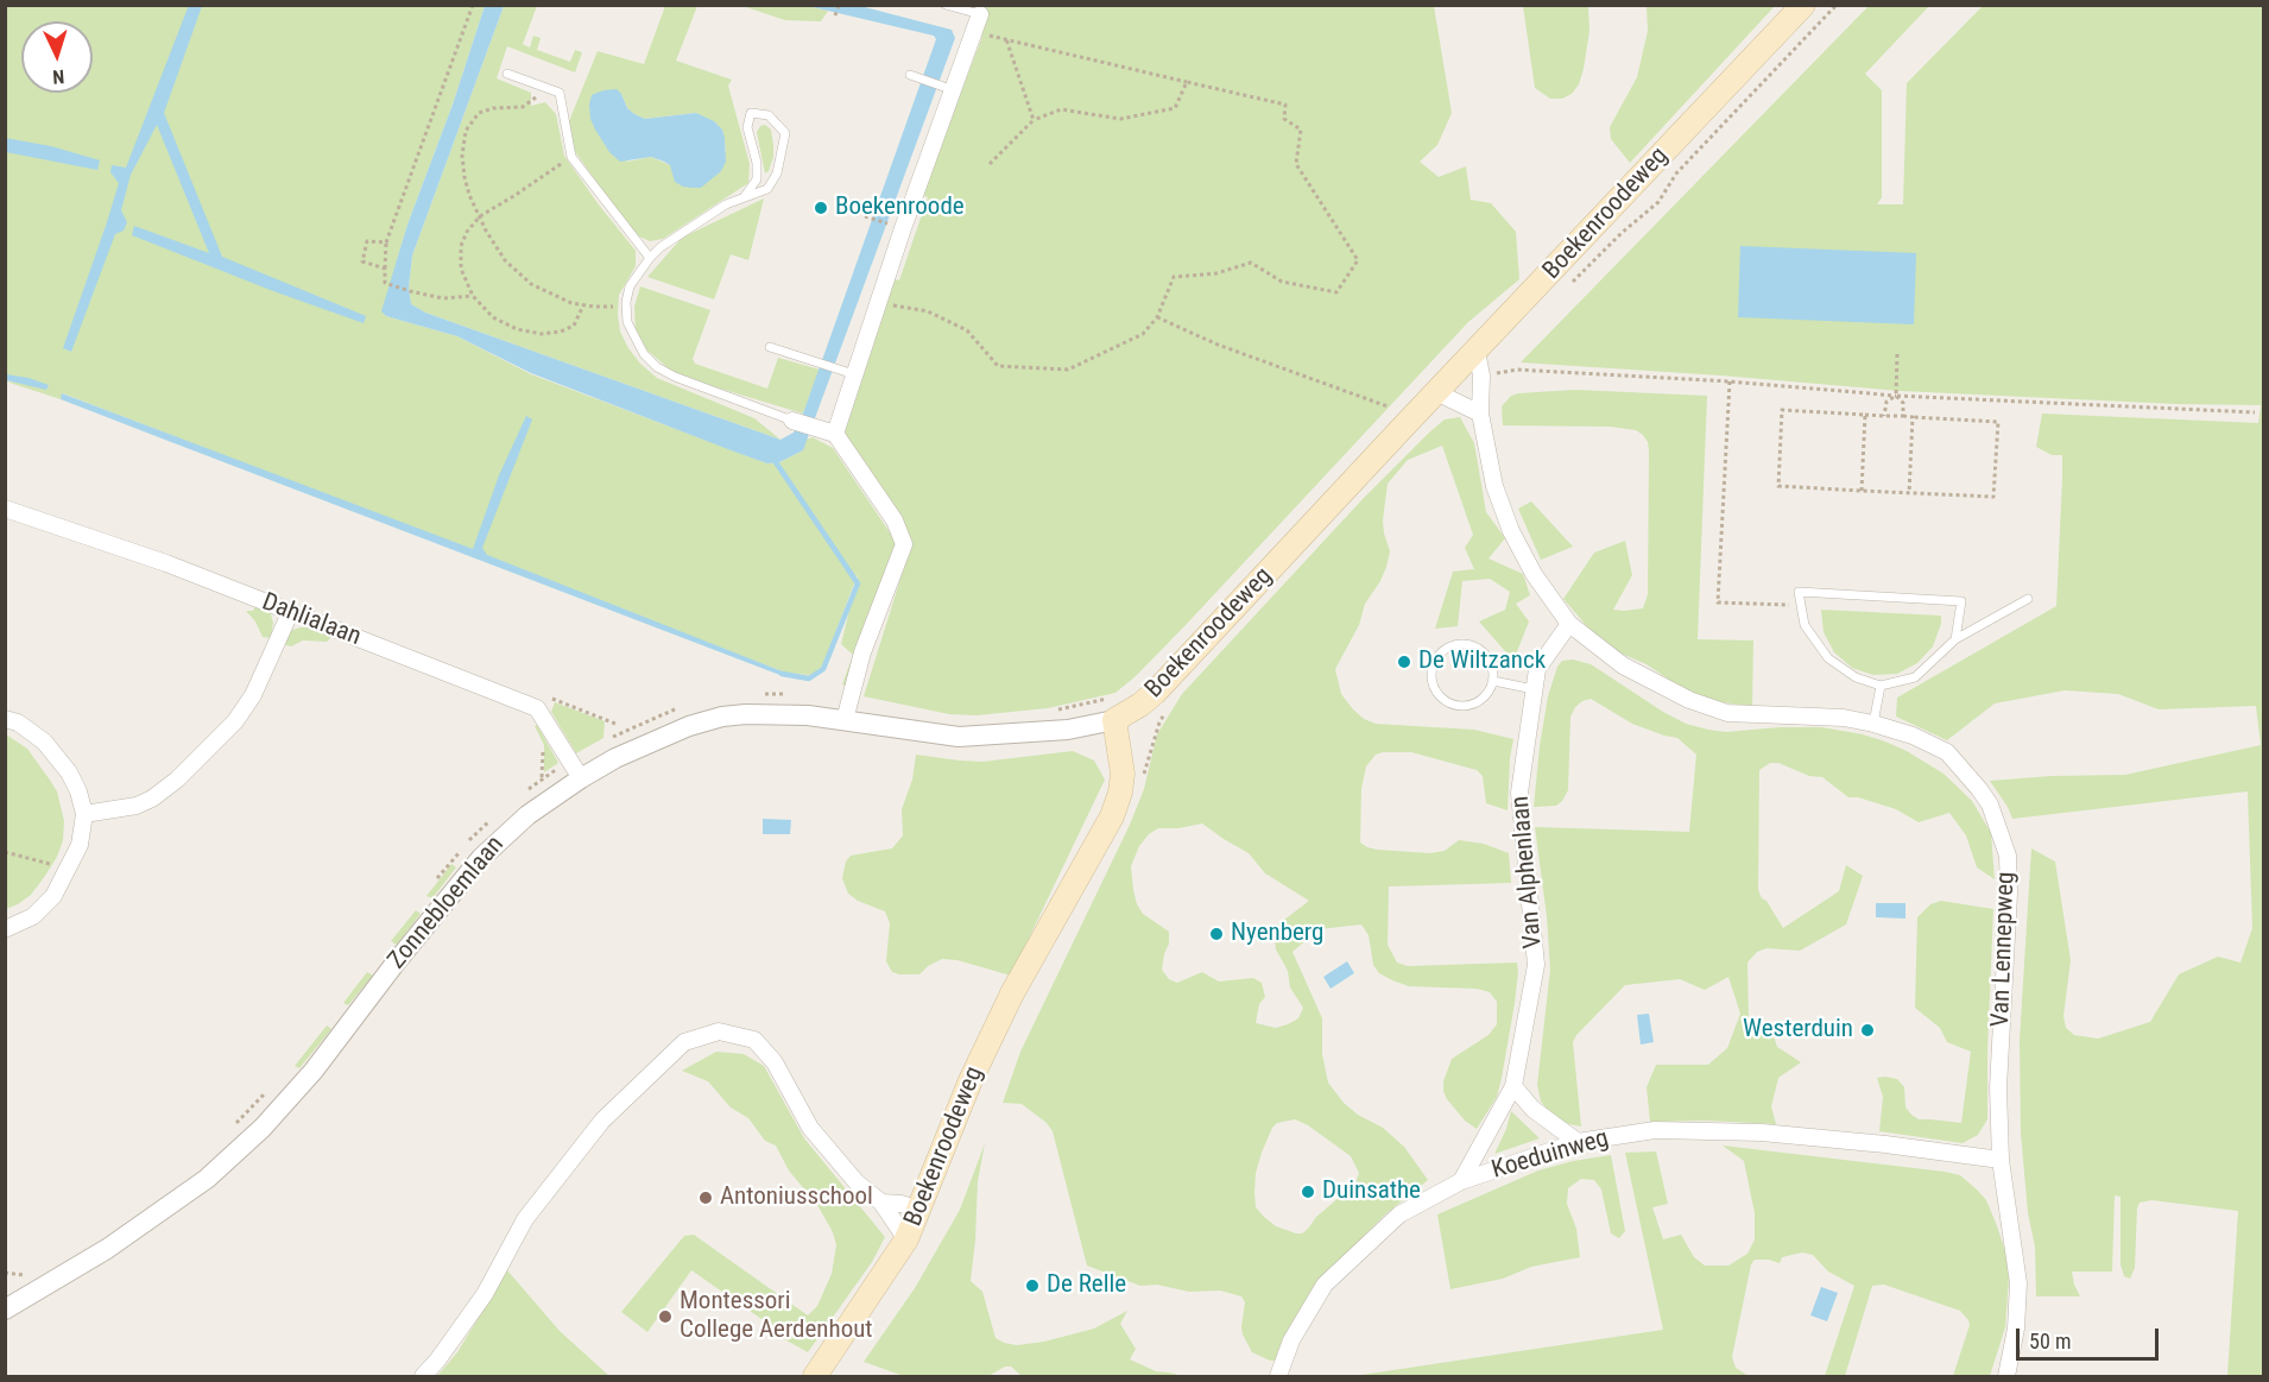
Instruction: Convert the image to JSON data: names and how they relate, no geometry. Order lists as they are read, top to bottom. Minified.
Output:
{"streets":{"main road":["Boekenroodeweg"],"street":["Dahlialaan","Van Alphenlaan","Zonnebloemlaan","Van Lennepweg","Koeduinweg"]},"crossings":[["Boekenroodeweg","Zonnebloemlaan"],["Boekenroodeweg","Van Lennepweg"],["Van Alphenlaan","Van Lennepweg"],["Van Alphenlaan","Koeduinweg"],["Van Lennepweg","Koeduinweg"]],"places":["Boekenroode","De Wiltzanck","Nyenberg","Westerduin","Duinsathe","Antoniusschool","De Relle","Montessori College Aerdenhout"],"scale_bar":"50 m","north":"bottom"}
